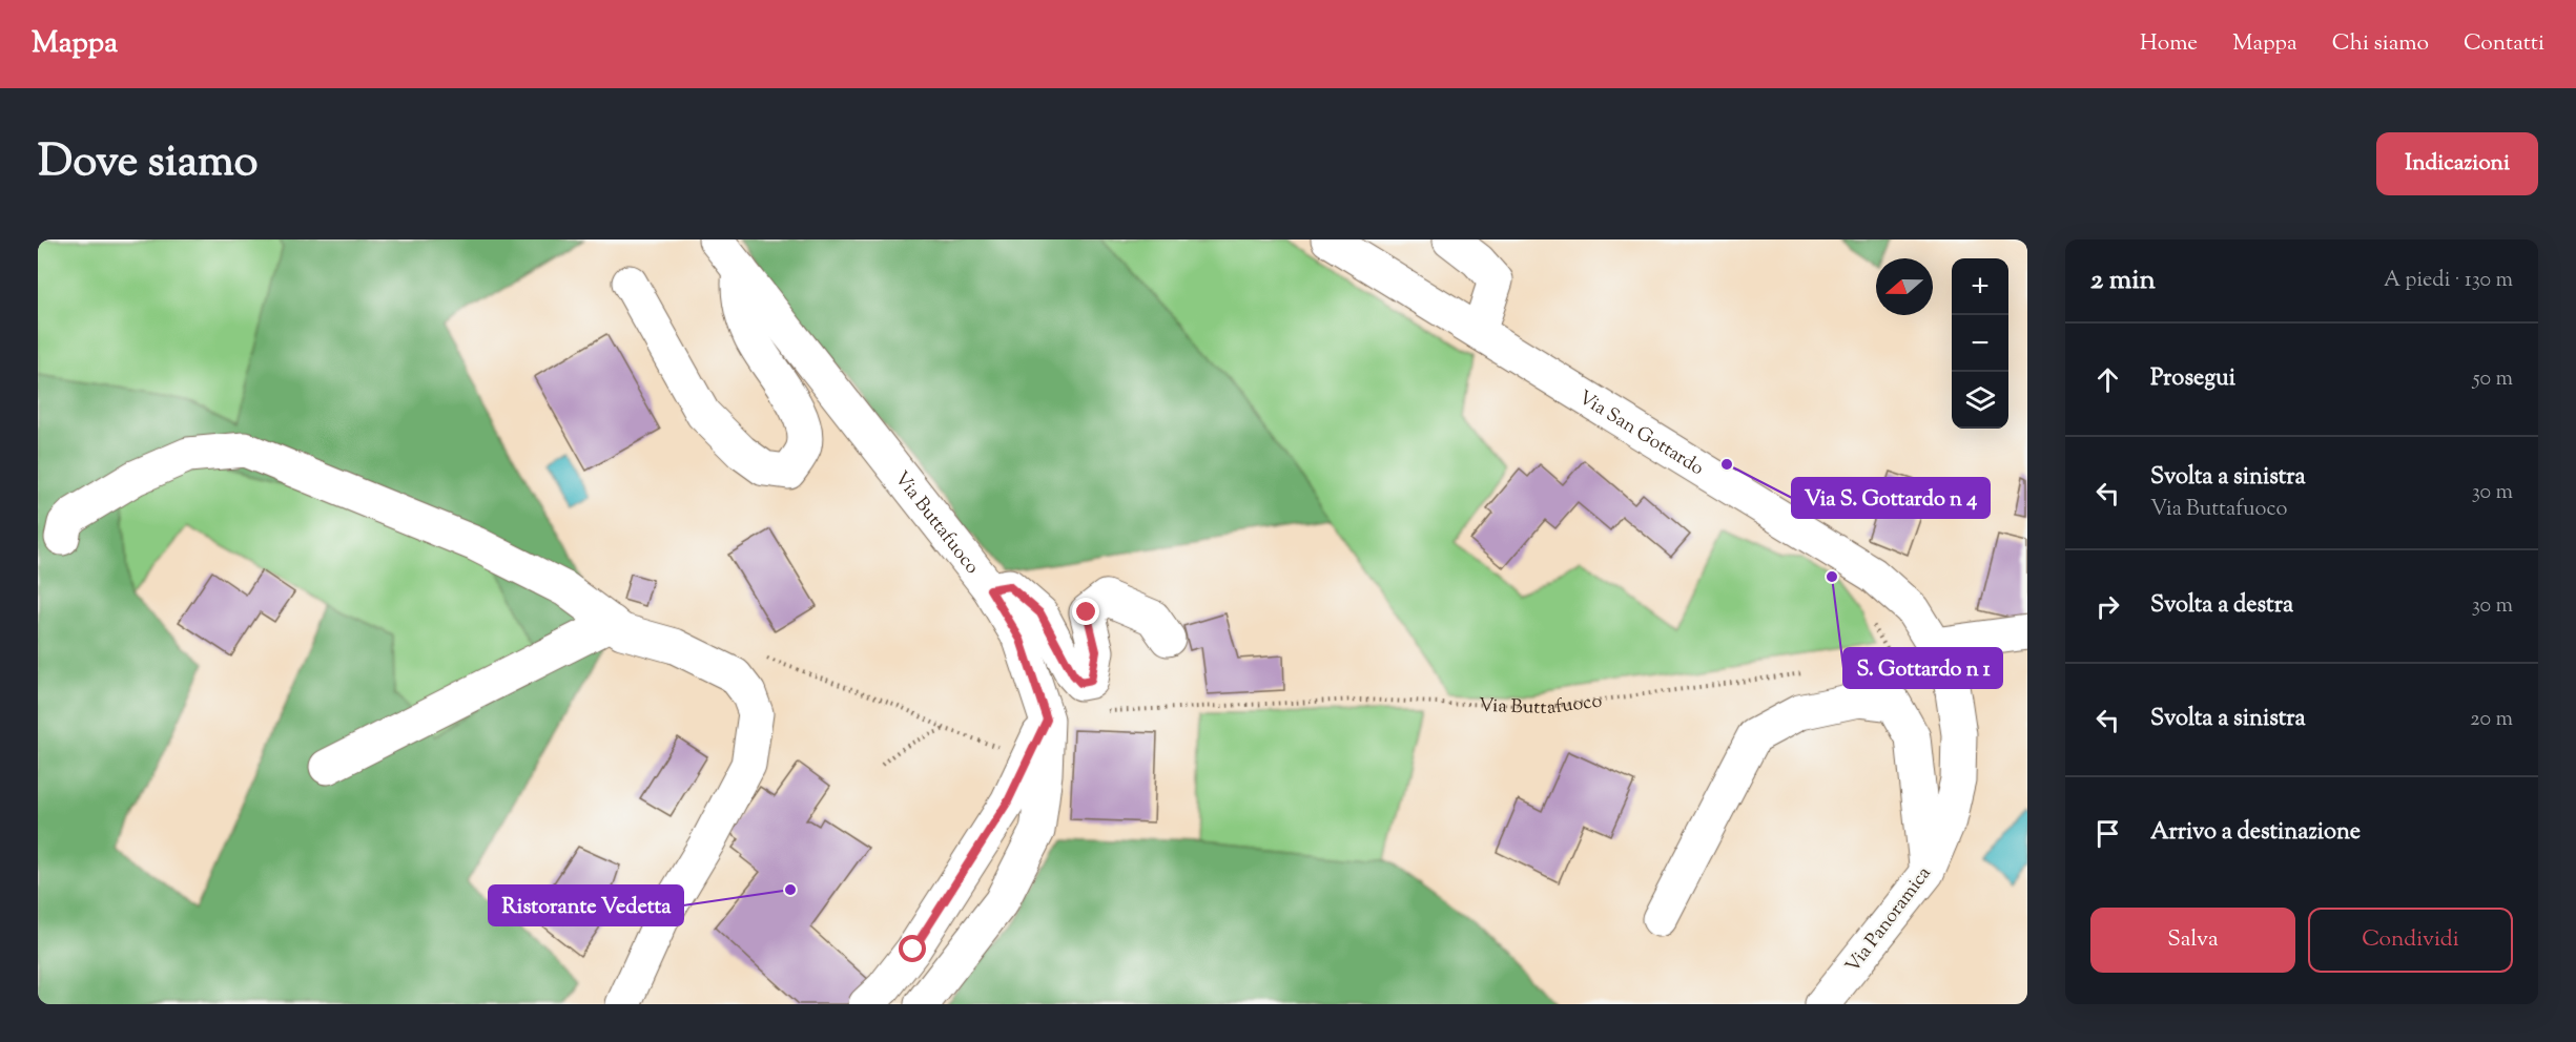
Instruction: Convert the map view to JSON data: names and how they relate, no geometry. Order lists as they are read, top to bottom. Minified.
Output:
{"streets":{"street":["Via San Gottardo","Via Buttafuoco","Via Panoramica"]},"crossings":[["Via San Gottardo","Via Panoramica"]],"places":["Via S. Gottardo n 4","S. Gottardo n 1","Ristorante Vedetta"],"north":"left","page":{"header":"Mappa","nav":["Home","Mappa","Chi siamo","Contatti"],"title":"Dove siamo","buttons":["Indicazioni",["Salva","Condividi"]],"heading":["2 min","A piedi · 130 m"],"map_buttons":["+","−"],"list":[["Prosegui","50 m"],["Svolta a sinistra","Via Buttafuoco","30 m"],["Svolta a destra","30 m"],["Svolta a sinistra","20 m"],"Arrivo a destinazione"]}}
